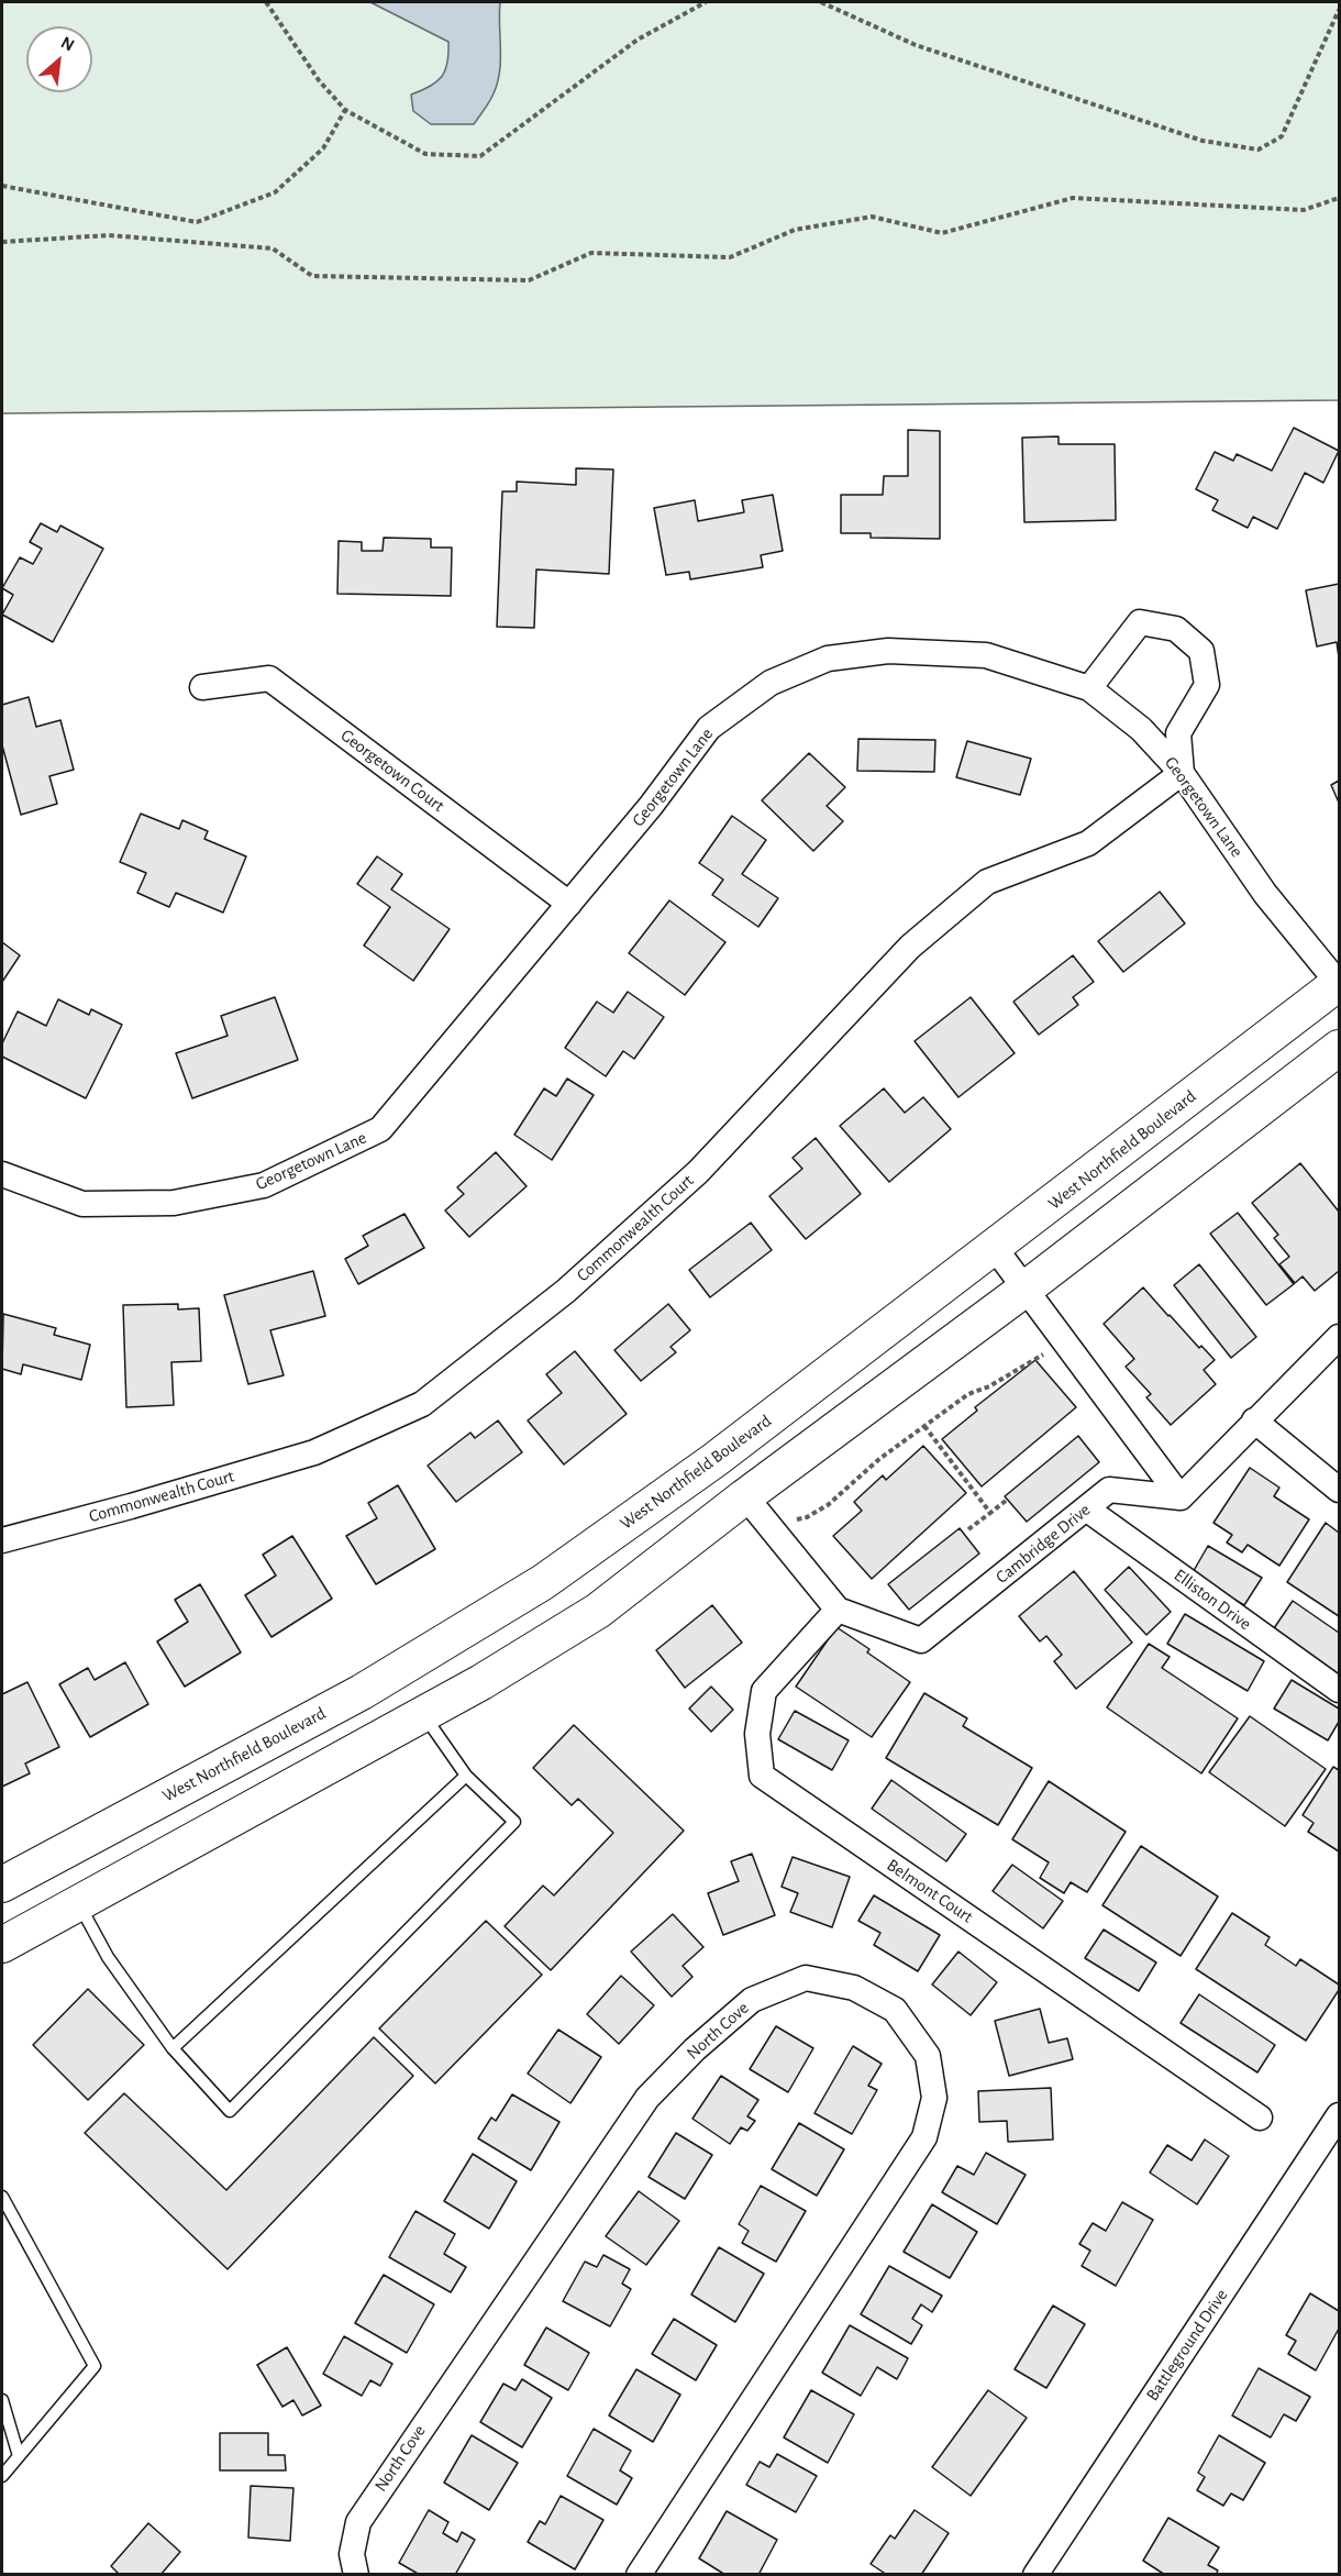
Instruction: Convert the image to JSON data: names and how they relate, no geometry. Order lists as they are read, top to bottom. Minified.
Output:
{"streets":{"main road":["West Northfield Boulevard"],"street":["Georgetown Court","Georgetown Lane","Commonwealth Court","Cambridge Drive","Elliston Drive","Belmont Court","North Cove","Battleground Drive"]},"crossings":[["Georgetown Court","Georgetown Lane"],["Georgetown Lane","West Northfield Boulevard"],["Georgetown Lane","Commonwealth Court"],["Cambridge Drive","Elliston Drive"],["Cambridge Drive","Belmont Court"]],"north":"top right"}
